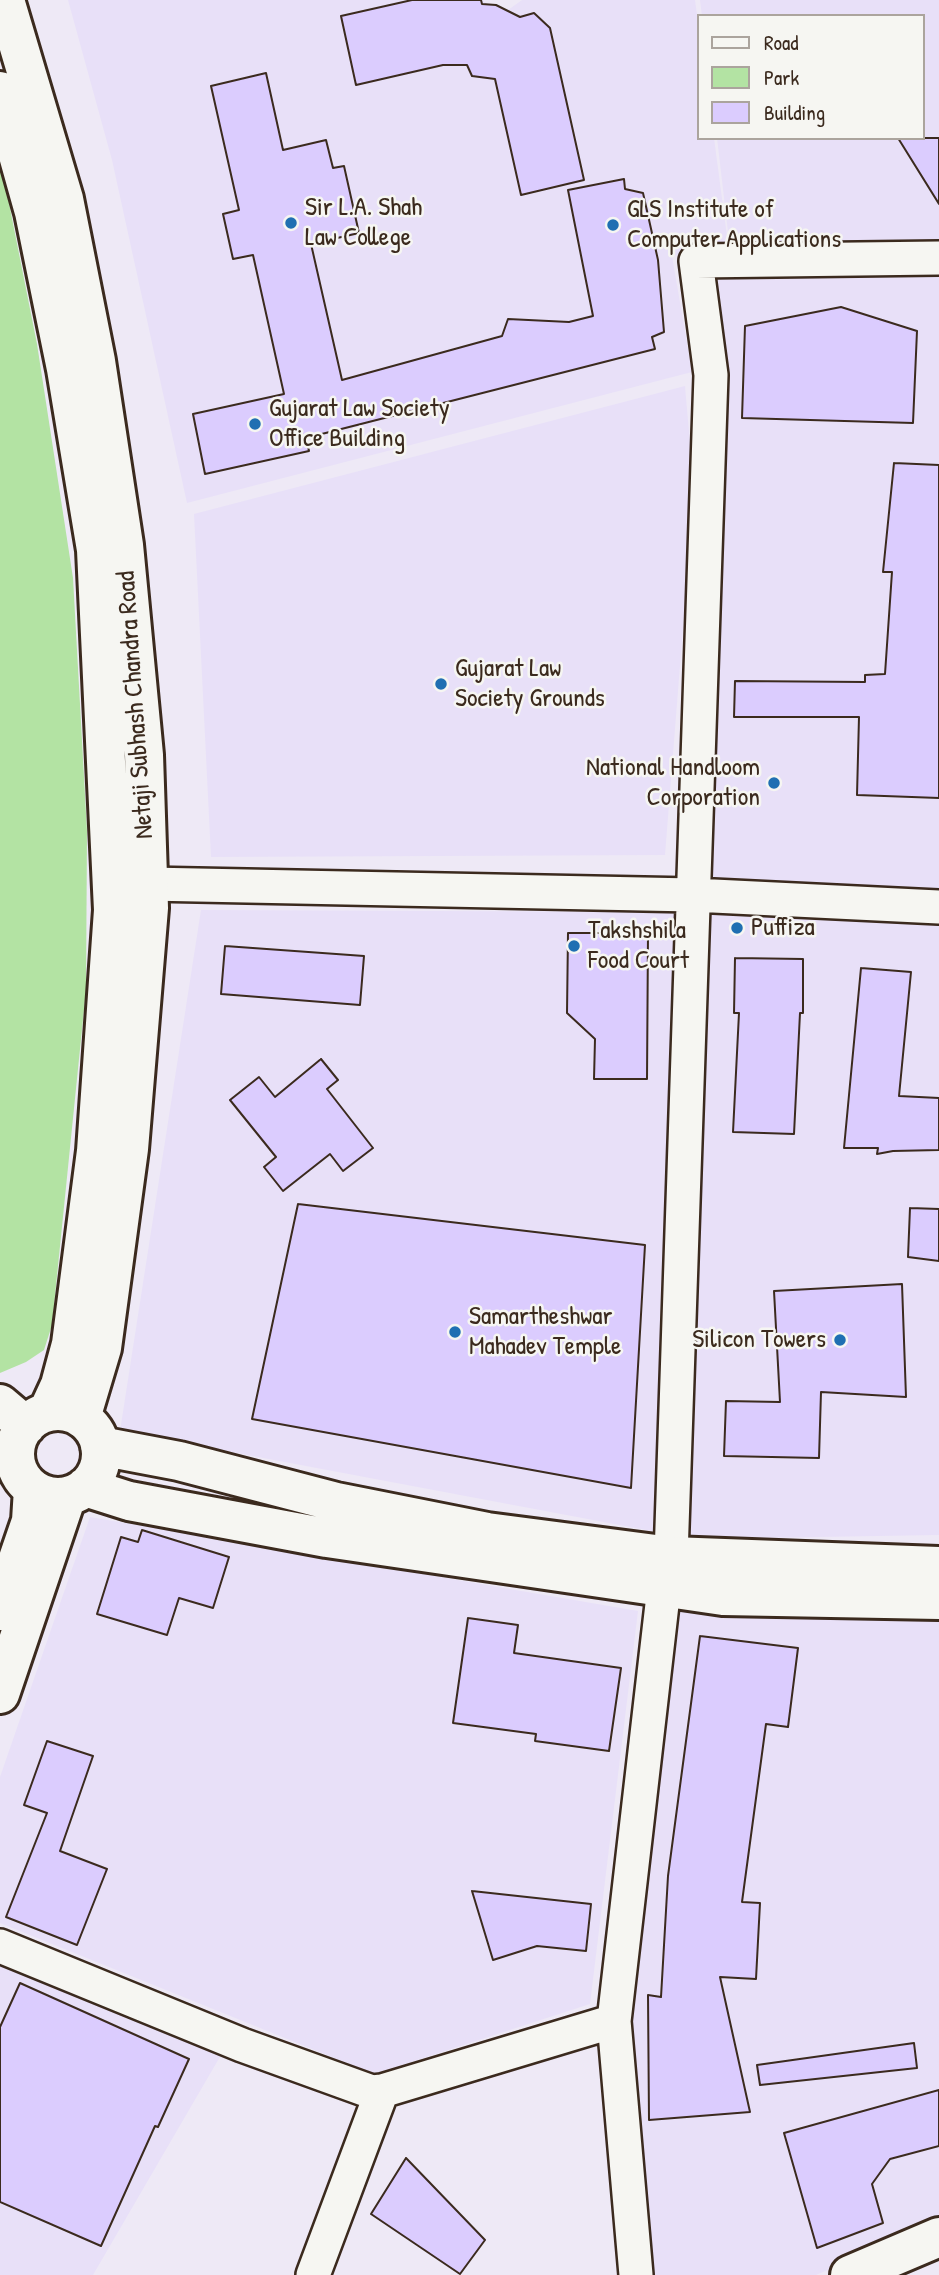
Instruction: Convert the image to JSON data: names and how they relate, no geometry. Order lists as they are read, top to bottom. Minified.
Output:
{"streets":{"main road":["Netaji Subhash Chandra Road"]},"places":["Sir L.A. Shah Law College","GLS Institute of Computer Applications","Gujarat Law Society Office Building","Gujarat Law Society Grounds","National Handloom Corporation","Puffiza","Takshshila Food Court","Samartheshwar Mahadev Temple","Silicon Towers"],"legend":["Road","Park","Building"]}
